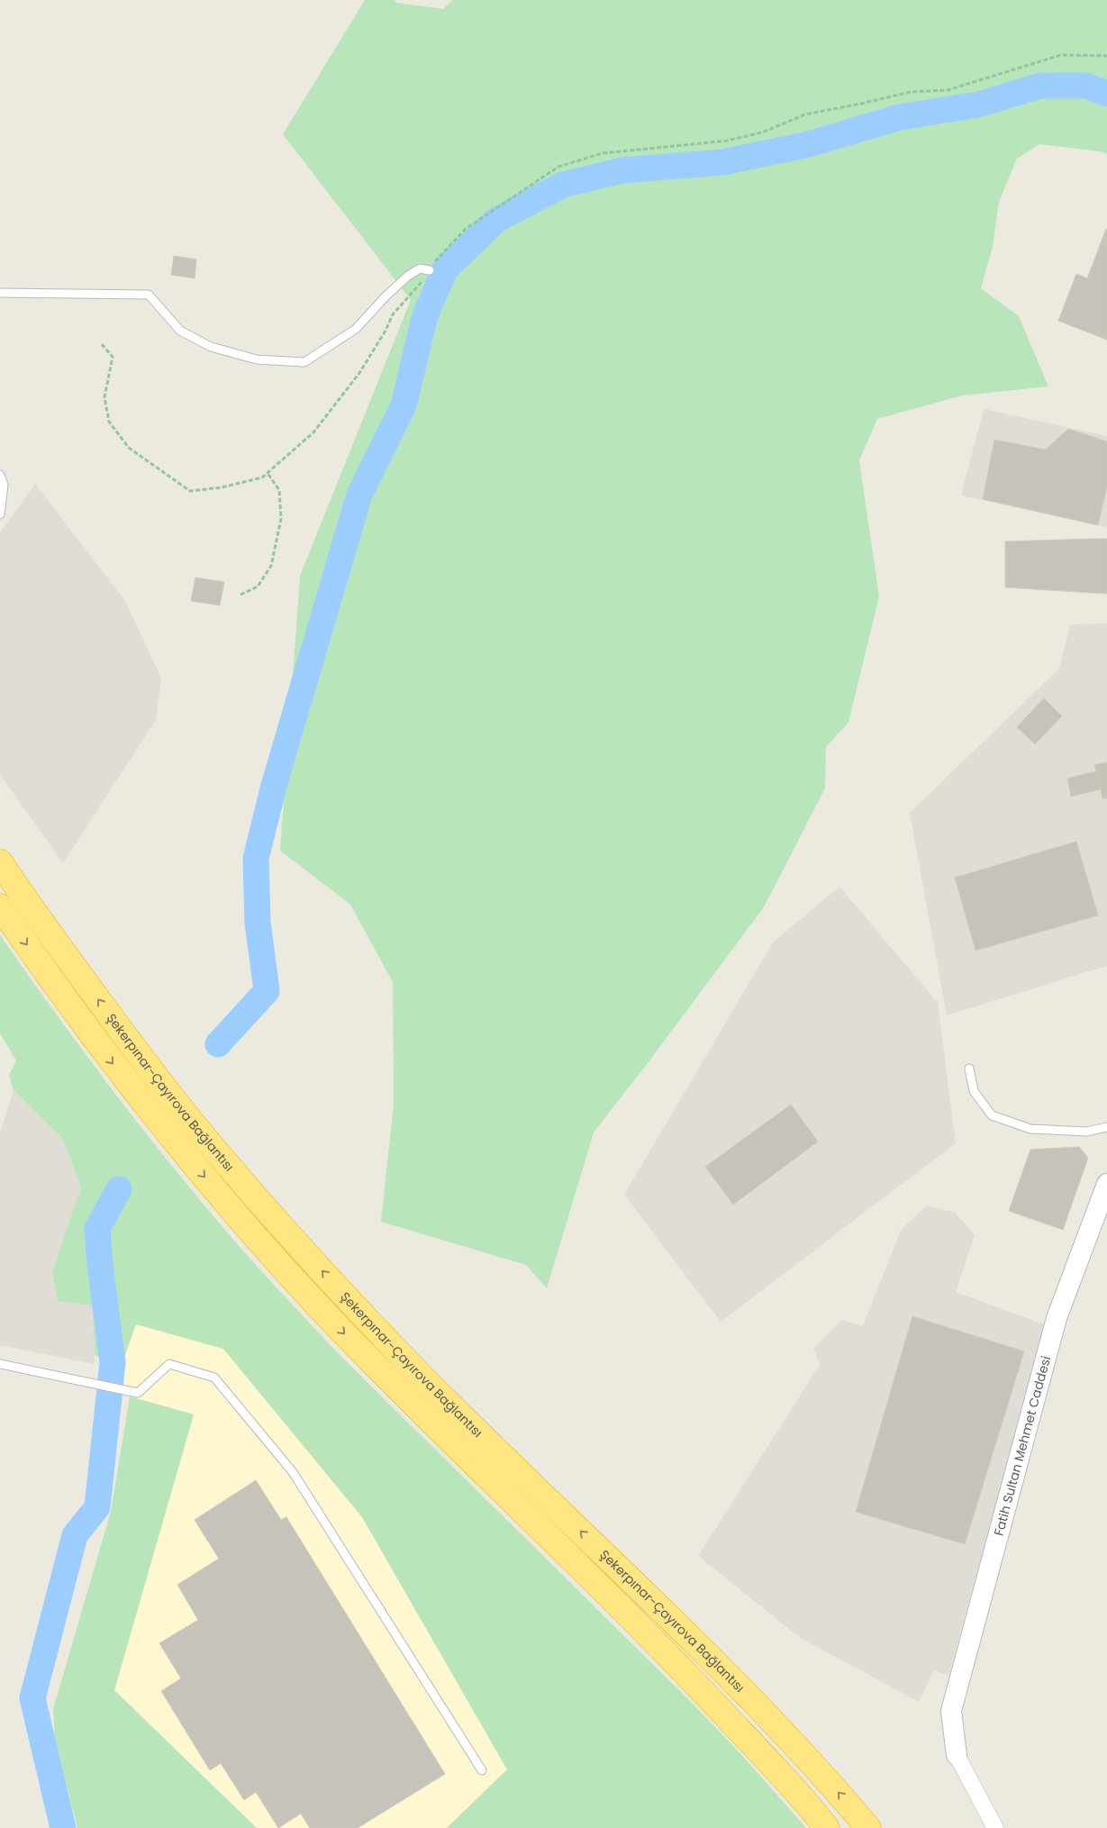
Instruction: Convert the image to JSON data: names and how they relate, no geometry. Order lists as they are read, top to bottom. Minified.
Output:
{"streets":{"highway":["Şekerpınar-Çayırova Bağlantısı"],"street":["Fatih Sultan Mehmet Caddesi"]}}
